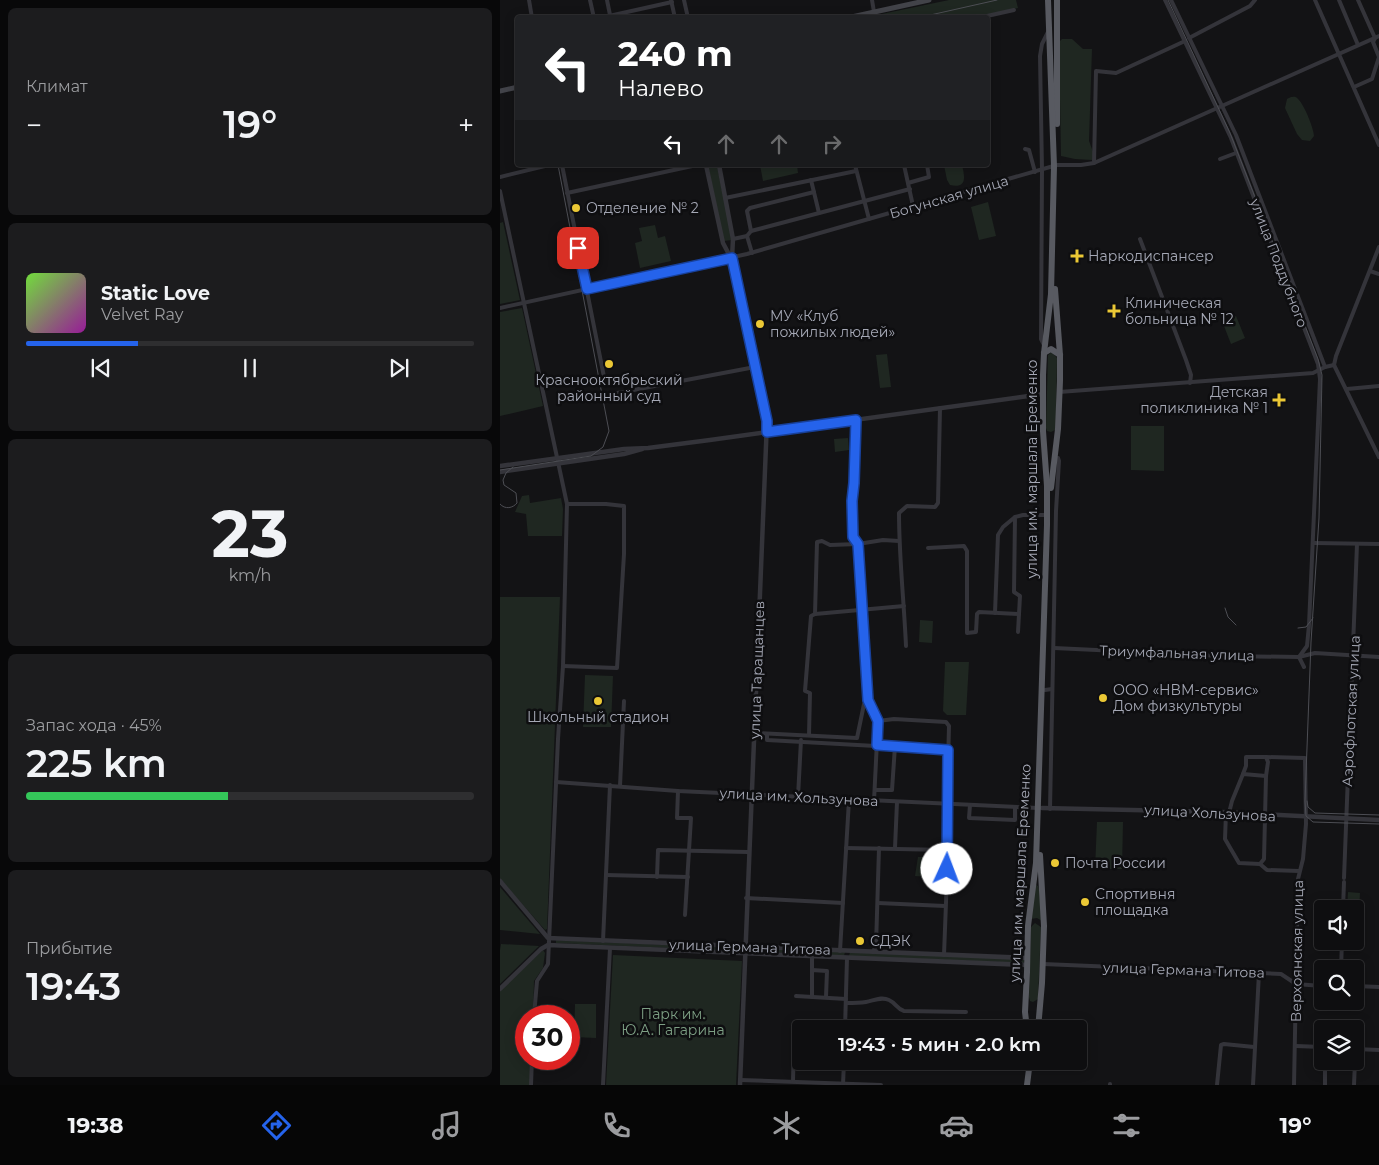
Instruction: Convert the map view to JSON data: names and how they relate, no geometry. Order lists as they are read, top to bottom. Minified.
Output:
{"streets":{"highway":["улица им. маршала Еременко"],"street":["Богунская улица","улица Поддубного","Триумфальная улица","улица Таращанцев","Аэрофлотская улица","улица им. Хользунова","улица Хользунова","улица Германа Титова","Верхоянская улица"]},"crossings":[["Богунская улица","улица Поддубного"],["Богунская улица","улица им. маршала Еременко"],["Богунская улица","улица Таращанцев"],["улица им. маршала Еременко","Триумфальная улица"],["улица им. маршала Еременко","улица им. Хользунова"],["улица им. маршала Еременко","улица Хользунова"],["улица им. маршала Еременко","улица Германа Титова"],["Триумфальная улица","Аэрофлотская улица"],["улица Таращанцев","улица им. Хользунова"],["улица Таращанцев","улица Германа Титова"],["Аэрофлотская улица","улица Хользунова"],["улица им. Хользунова","улица Хользунова"],["улица Хользунова","Верхоянская улица"],["улица Германа Титова","Верхоянская улица"]],"parks":["Парк им. Ю.А. Гагарина"],"places":{"other":["Отделение № 2","МУ «Клуб пожилых людей»","Краснооктябрьский районный суд","ООО «НВМ-сервис» Дом физкультуры","Школьный стадион","Почта России","Спортивня площадка","СДЭК"],"health":["Наркодиспансер","Клиническая больница № 12","Детская поликлиника № 1"]},"page":{"tile":["Климат",["23","km/h"],["Запас хода · 45%","225 km"],["Прибытие","19:43"]],"turn":["240 m","Налево"],"heat":["−","19°","+"],"song":["Static Love","Velvet Ray"],"limit":"30","trip":"19:43 · 5 мин · 2.0 km","tabs":["19:38","19°"]}}
